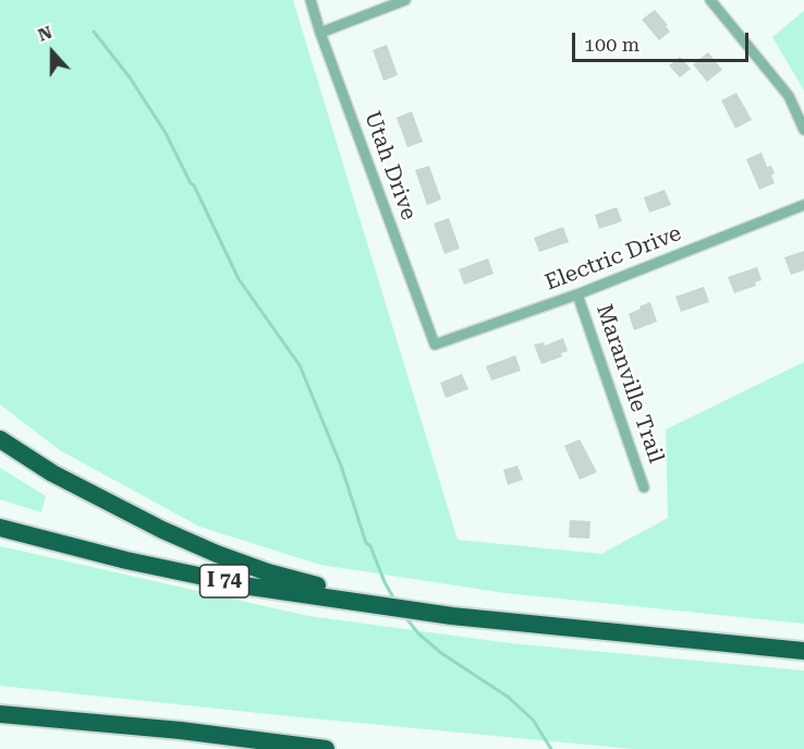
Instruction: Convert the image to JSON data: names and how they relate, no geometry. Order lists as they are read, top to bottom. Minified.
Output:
{"streets":{"highway":["I 74"],"street":["Utah Drive","Electric Drive","Maranville Trail"]},"crossings":[["Utah Drive","Electric Drive"],["Electric Drive","Maranville Trail"]],"scale_bar":"100 m","north":"top"}
